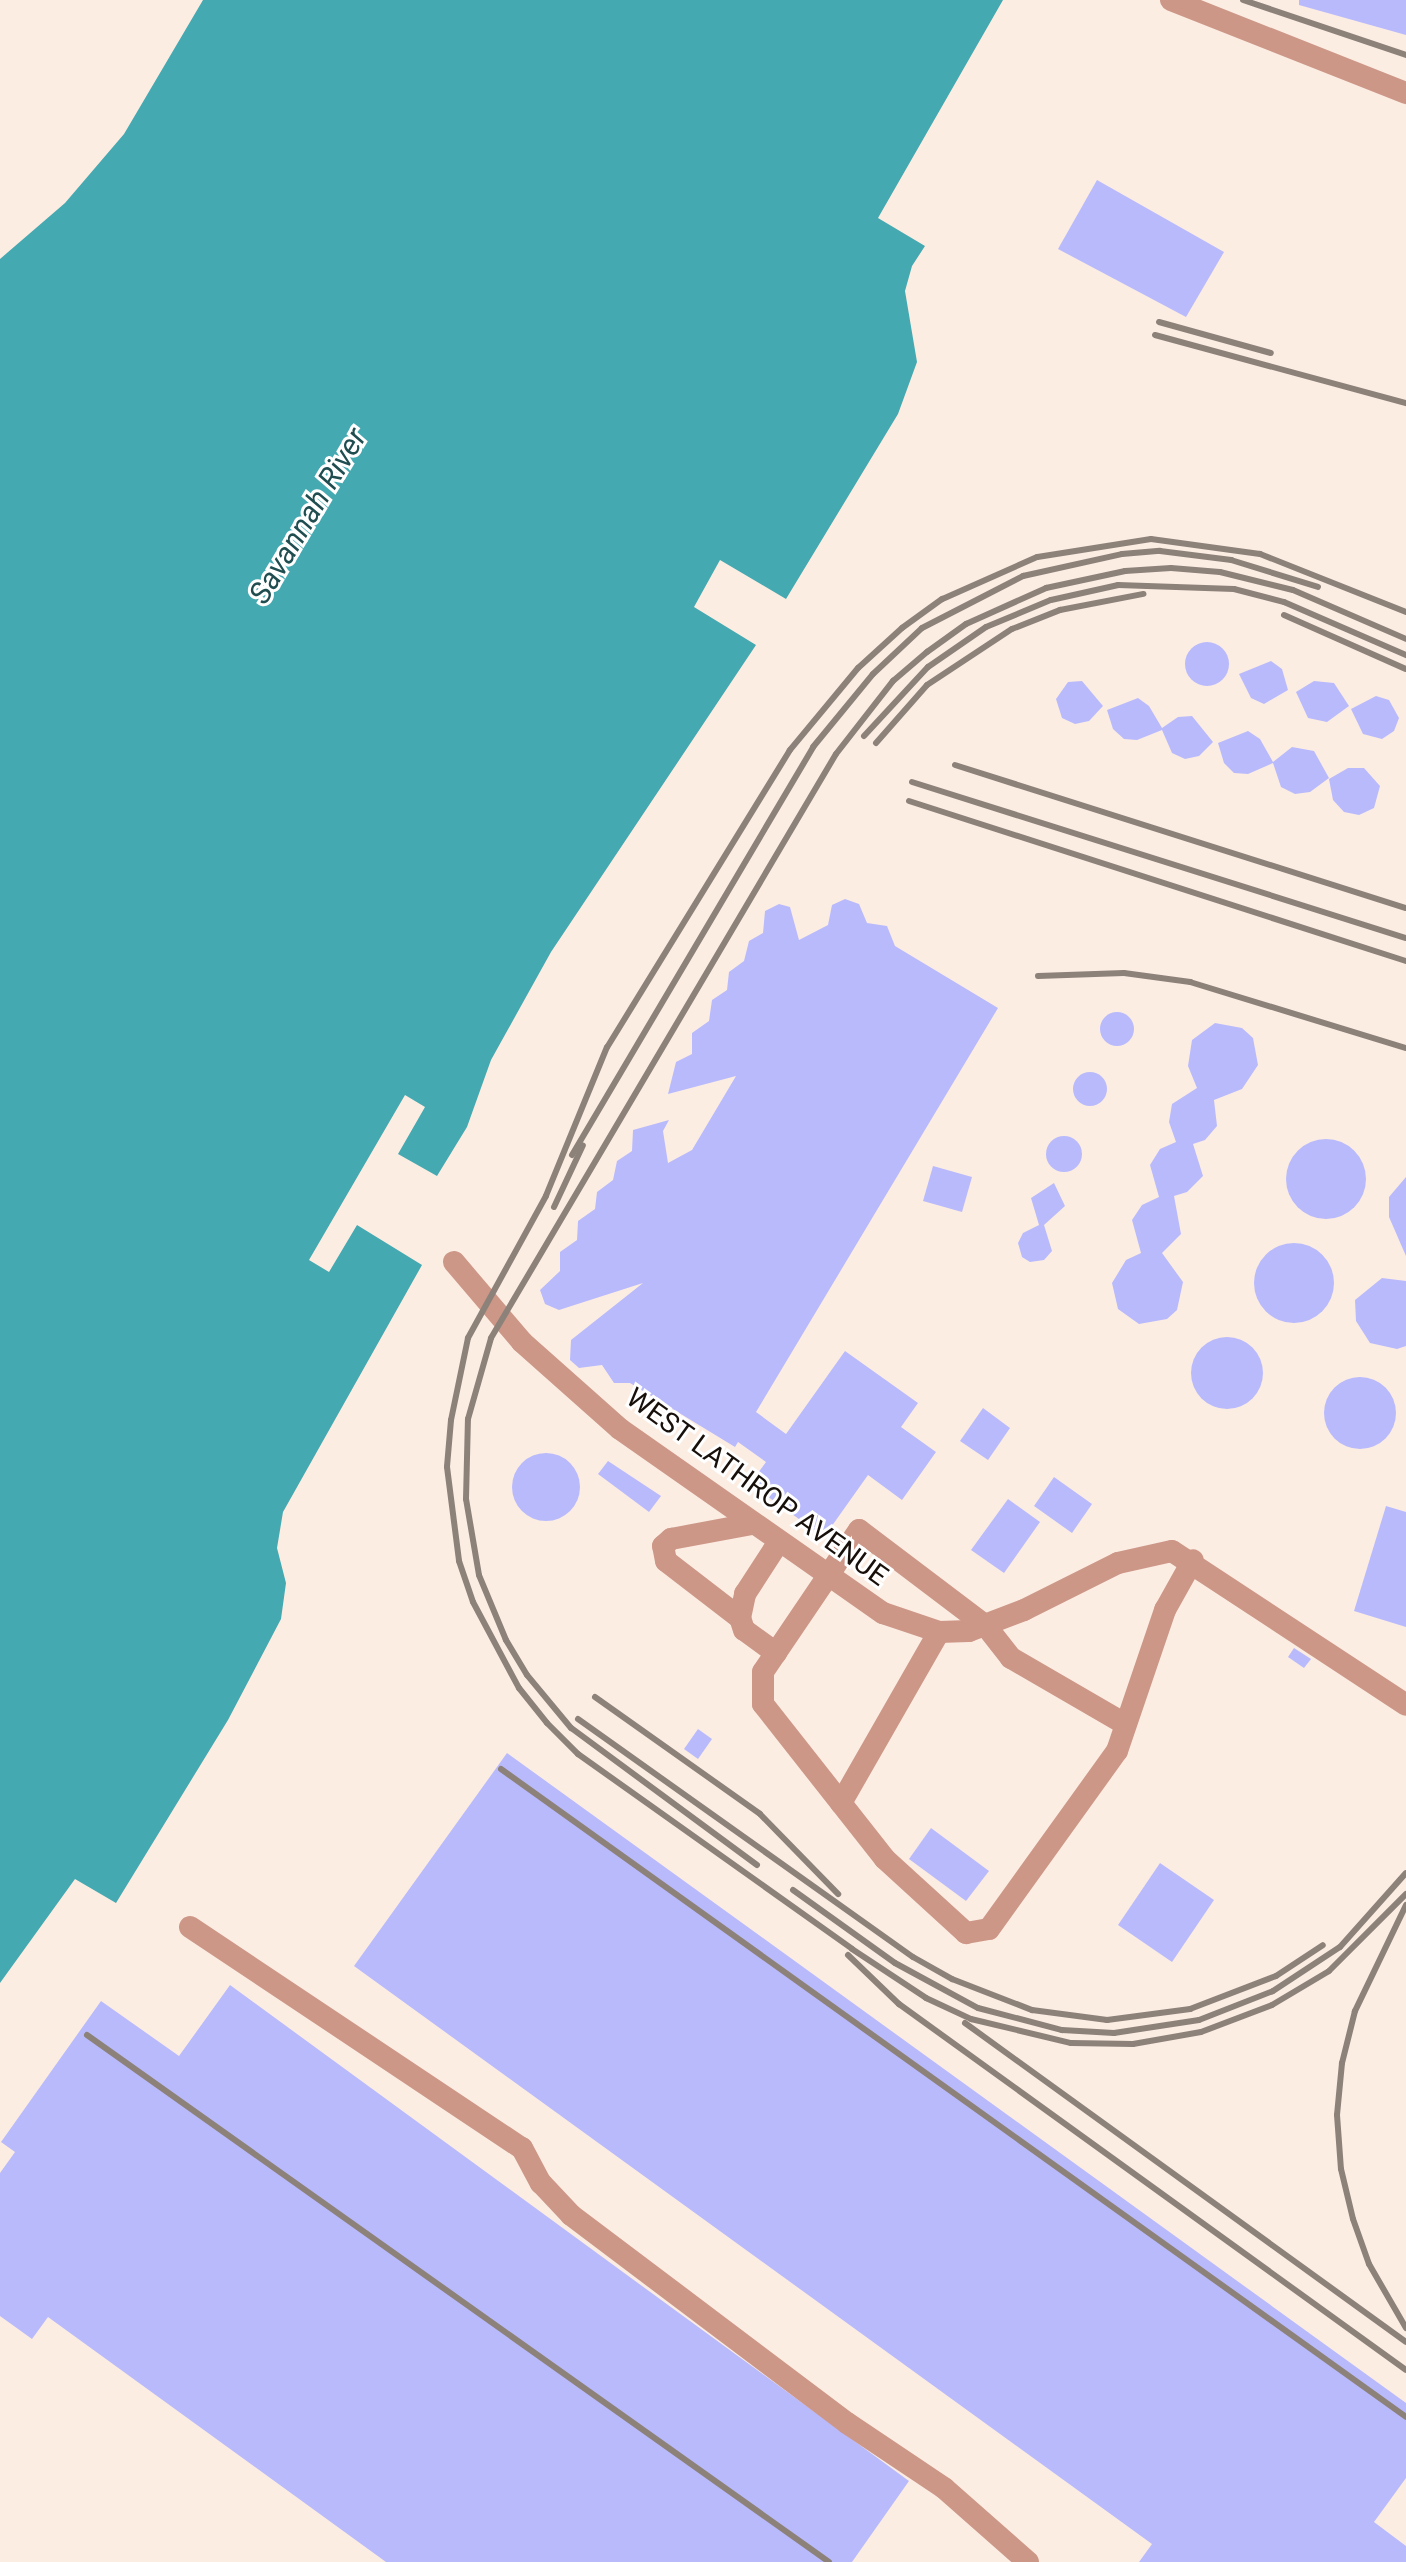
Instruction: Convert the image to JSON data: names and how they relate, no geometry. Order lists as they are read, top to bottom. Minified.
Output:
{"streets":{"street":["WEST LATHROP AVENUE"]},"water":["Savannah River"]}
